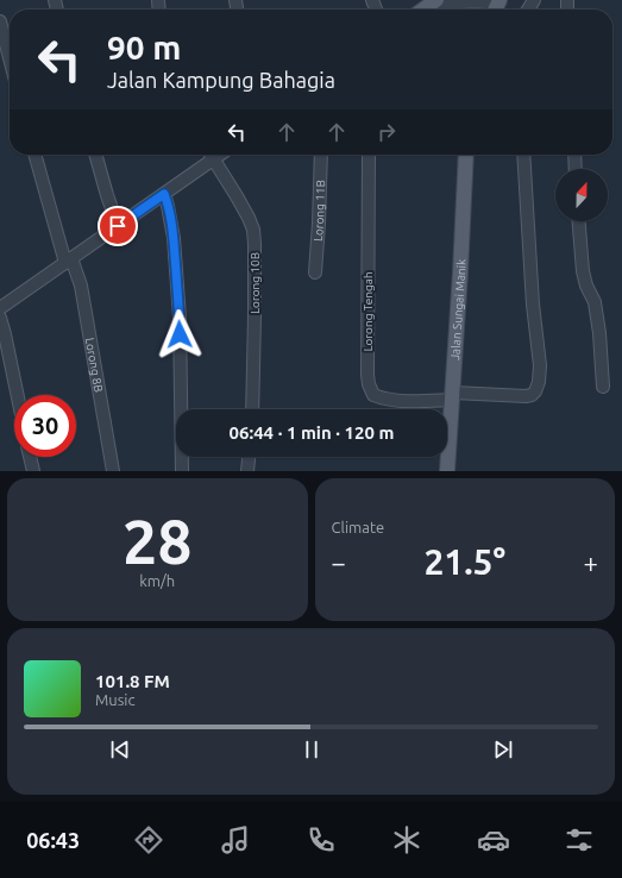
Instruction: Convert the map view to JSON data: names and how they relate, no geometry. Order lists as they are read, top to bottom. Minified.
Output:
{"streets":{"main road":["Jalan Sungai Manik"],"street":["Lorong 11B","Lorong 10B","Lorong Tengah","Lorong 8B"]},"crossings":[["Jalan Sungai Manik","Lorong Tengah"]],"north":"top","page":{"turn":["90 m","Jalan Kampung Bahagia"],"limit":"30","trip":"06:44 · 1 min · 120 m","tile":[["28","km/h"],"Climate"],"heat":["−","21.5°","+"],"song":["101.8 FM","Music"],"tabs":"06:43"}}
